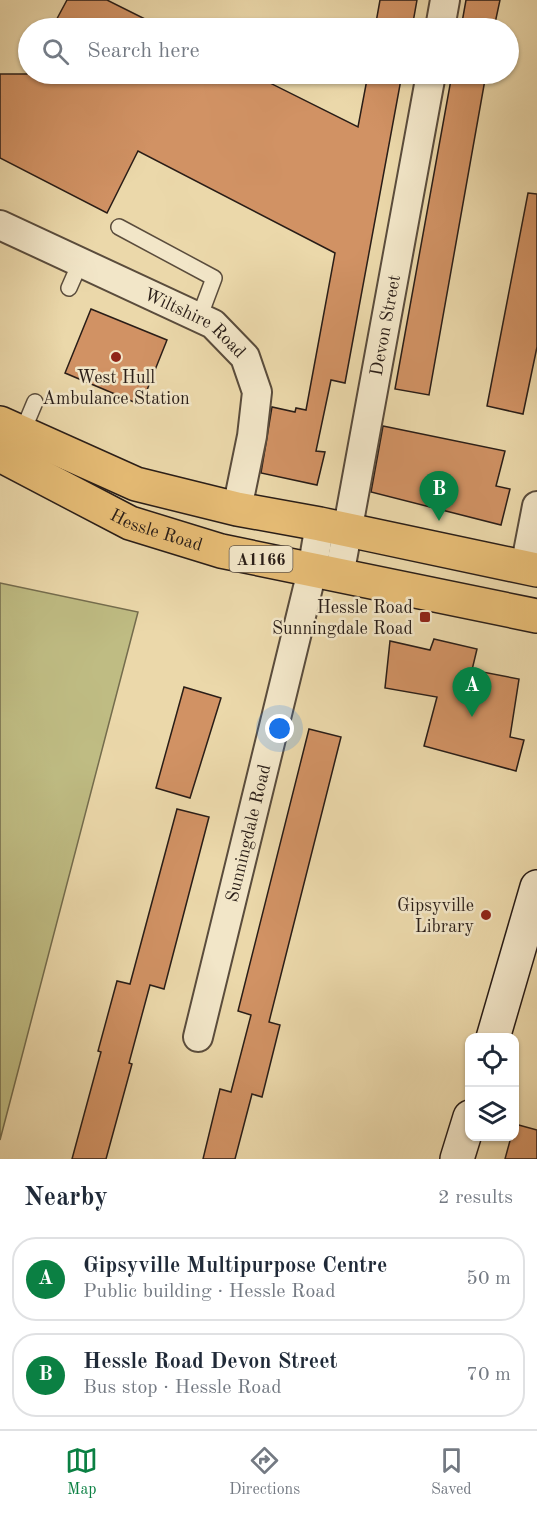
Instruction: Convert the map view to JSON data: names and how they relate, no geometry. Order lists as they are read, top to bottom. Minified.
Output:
{"streets":{"main road":["Hessle Road","A1166"],"street":["Wiltshire Road","Devon Street","Sunningdale Road"]},"crossings":[["Wiltshire Road","Hessle Road"],["Devon Street","Hessle Road"],["Devon Street","Sunningdale Road"],["Hessle Road","Sunningdale Road"]],"places":{"other":["West Hull Ambulance Station","Gipsyville Library"],"transit":["Hessle Road Sunningdale Road"]},"page":{"search":"Search here","pins":["B","A"],"heading":["Nearby","2 results"],"list":[{"mark":"A","name":"Gipsyville Multipurpose Centre","note":"Public building · Hessle Road","value":"50 m"},{"mark":"B","name":"Hessle Road Devon Street","note":"Bus stop · Hessle Road","value":"70 m"}],"nav":["Map","Directions","Saved"]}}
